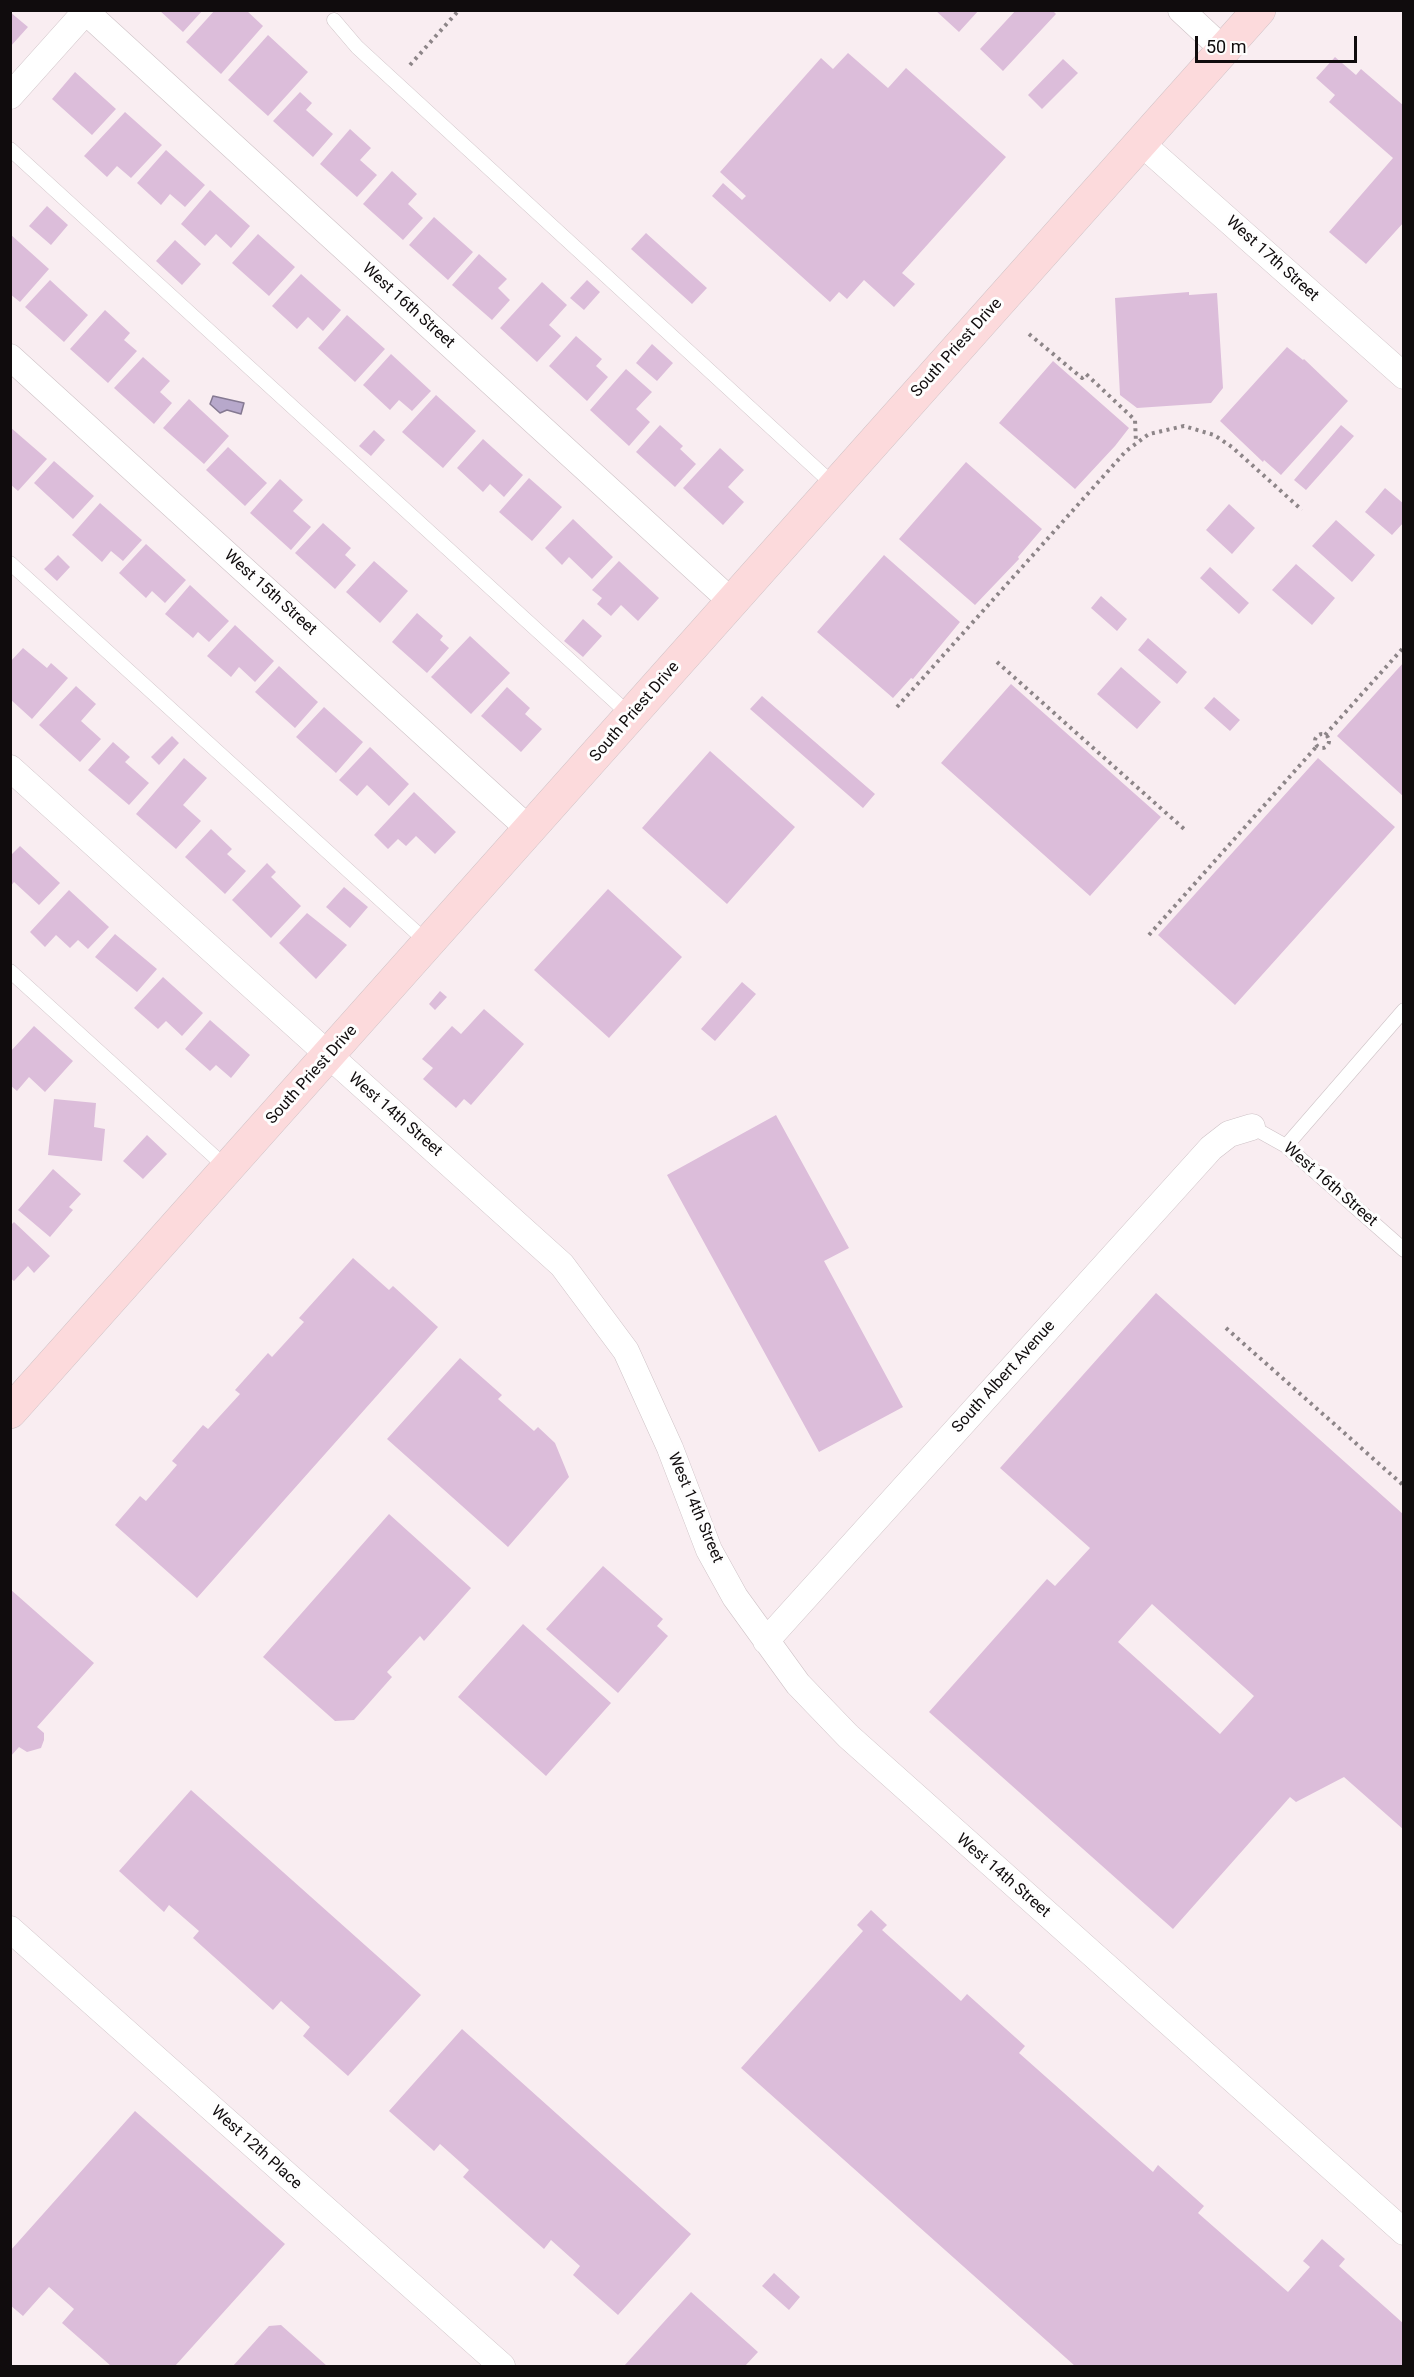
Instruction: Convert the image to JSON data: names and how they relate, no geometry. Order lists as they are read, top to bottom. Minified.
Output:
{"streets":{"main road":["South Priest Drive"],"street":["West 17th Street","West 16th Street","West 15th Street","West 14th Street","South Albert Avenue","West 12th Place"]},"crossings":[["West 17th Street","South Priest Drive"],["West 16th Street","South Priest Drive"],["West 16th Street","South Albert Avenue"],["South Priest Drive","West 15th Street"],["South Priest Drive","West 14th Street"],["West 14th Street","South Albert Avenue"]],"scale_bar":"50 m"}
